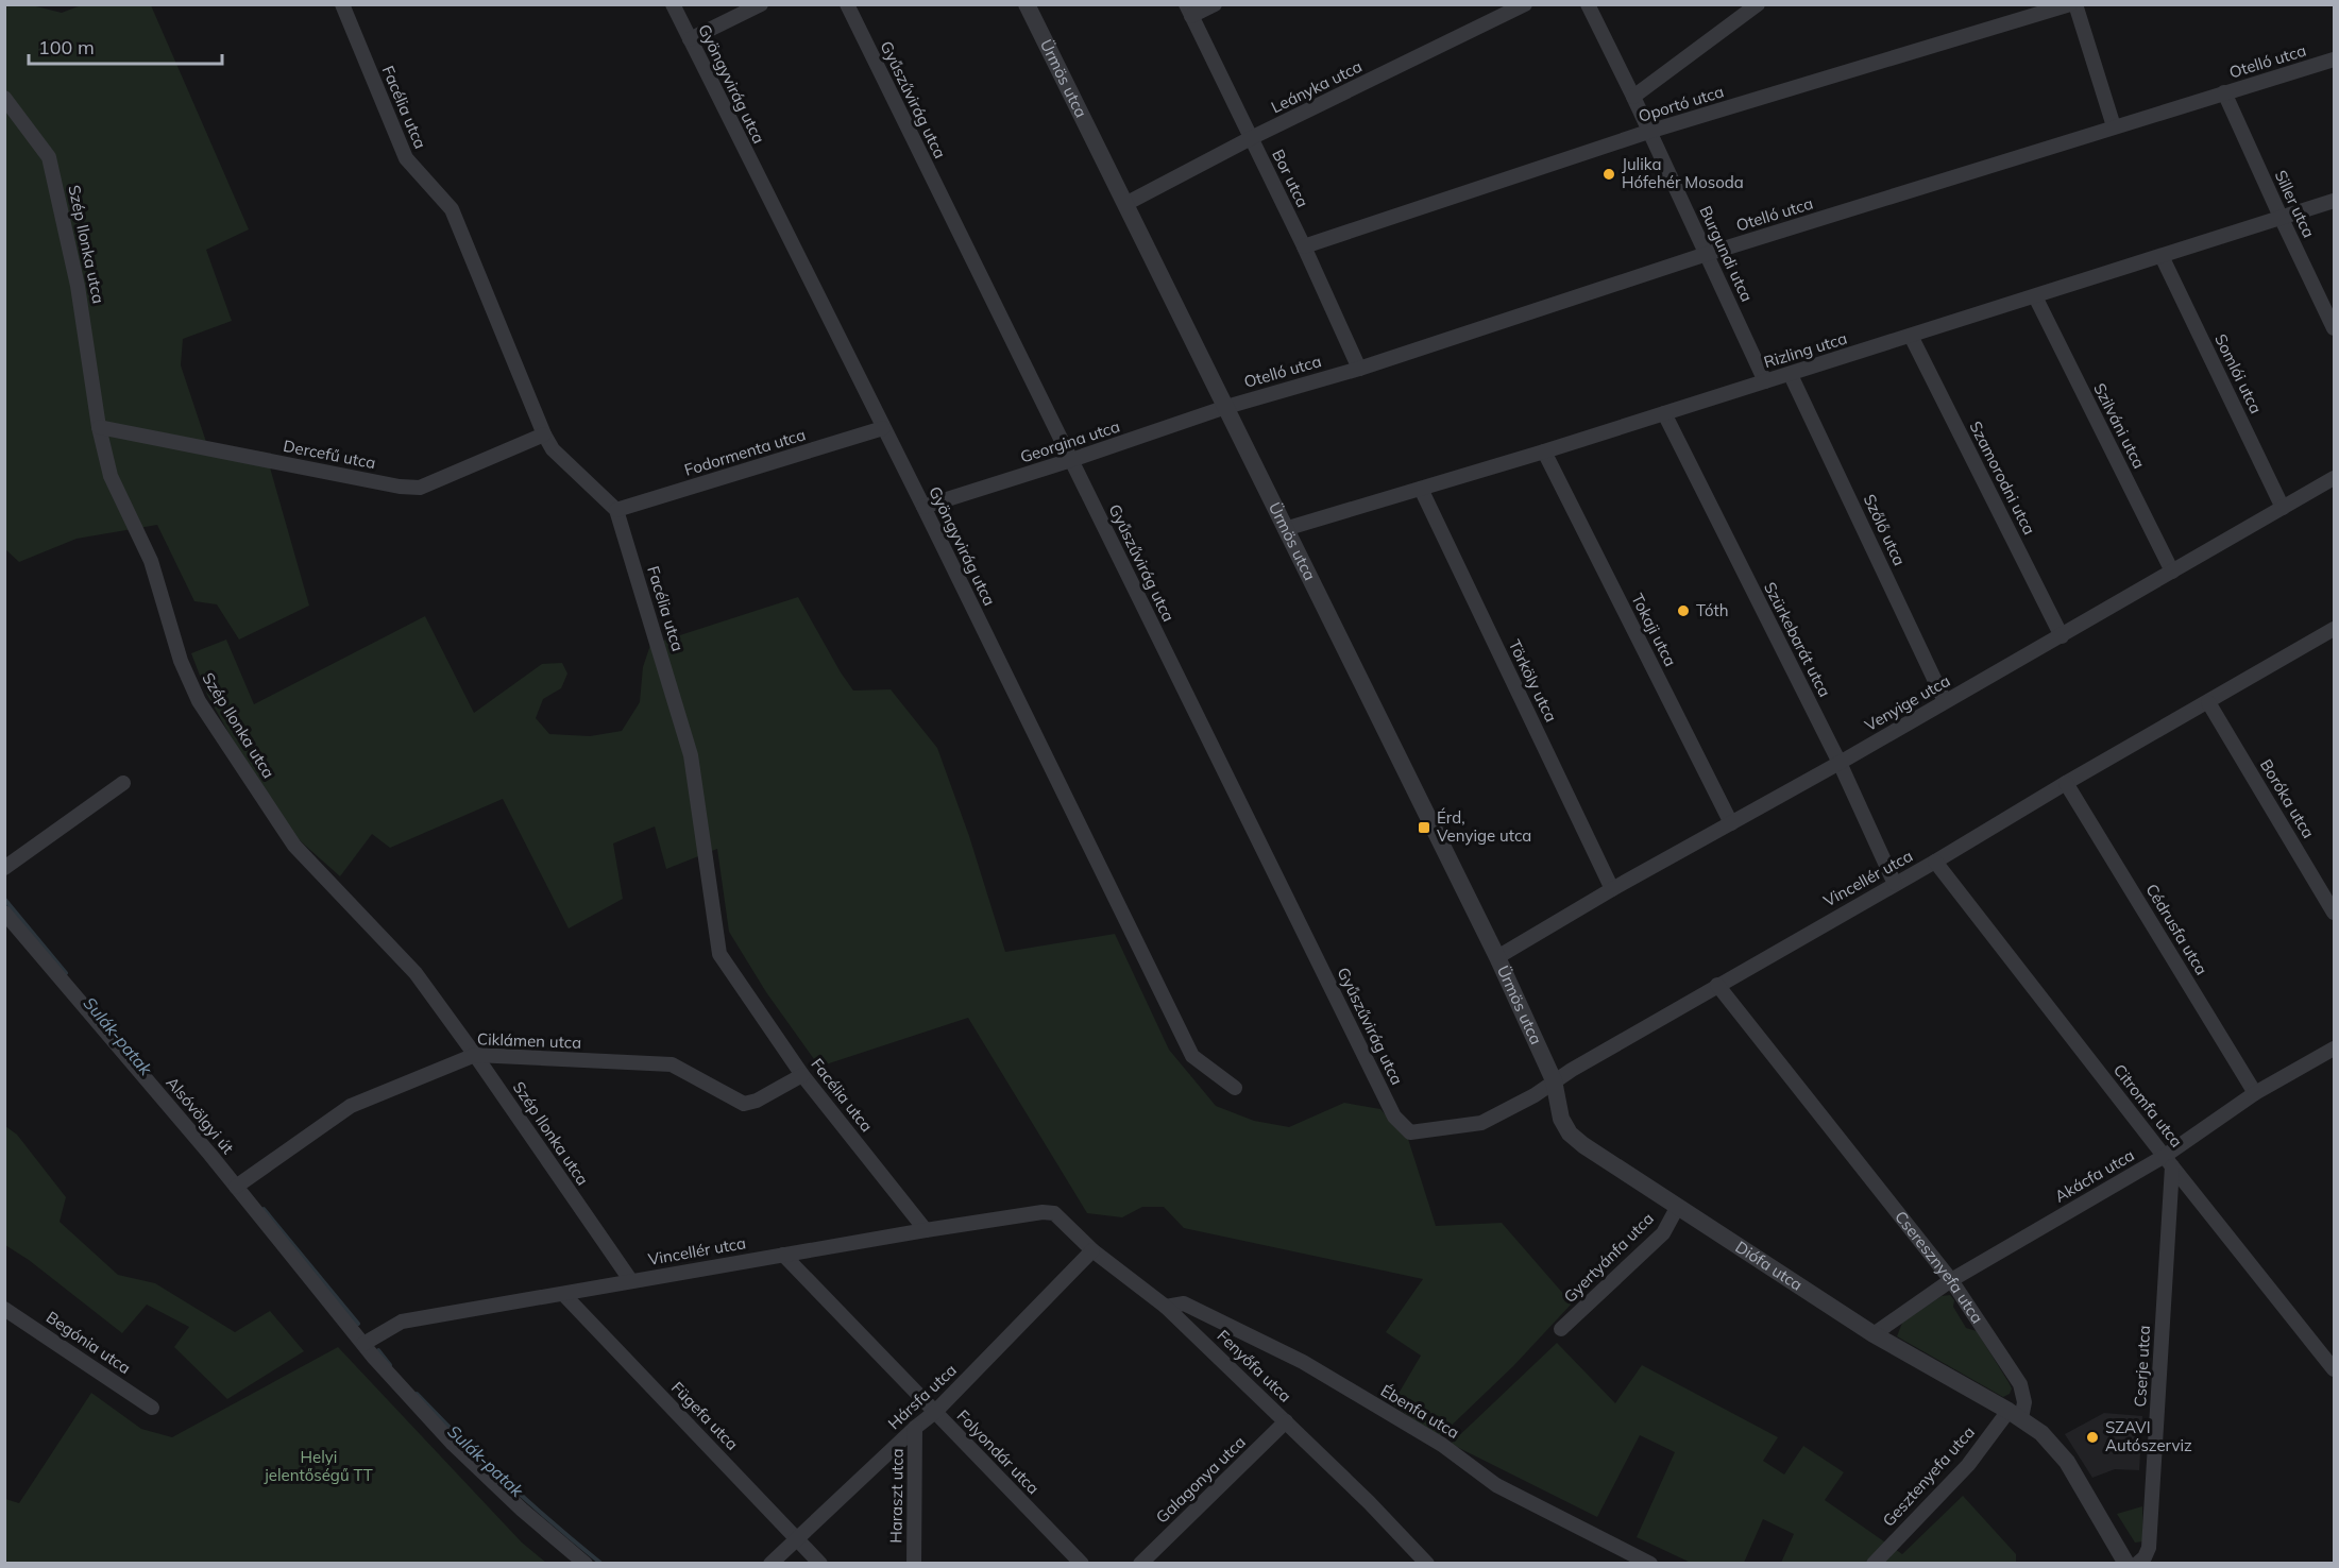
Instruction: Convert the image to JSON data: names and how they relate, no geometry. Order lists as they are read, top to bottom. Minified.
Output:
{"streets":{"street":["Otelló utca","Ürmös utca","Gyöngyvirág utca","Leányka utca","Gyűszűvirág utca","Oportó utca","Facélia utca","Bor utca","Siller utca","Szép Ilonka utca","Burgundi utca","Rizling utca","Somlói utca","Szilváni utca","Georgina utca","Fodormenta utca","Dercefű utca","Szamorodni utca","Szőlő utca","Tokaji utca","Szürkebarát utca","Törköly utca","Venyige utca","Boróka utca","Vincellér utca","Cédrusfa utca","Ciklámen utca","Citromfa utca","Alsóvölgyi út","Akácfa utca","Gyertyánfa utca","Diófa utca","Cseresznyefa utca","Begónia utca","Fenyőfa utca","Cserje utca","Hársfa utca","Ébenfa utca","Fügefa utca","Folyondár utca","Gesztenyefa utca","Galagonya utca","Haraszt utca"]},"crossings":[["Otelló utca","Ürmös utca"],["Otelló utca","Bor utca"],["Otelló utca","Siller utca"],["Otelló utca","Burgundi utca"],["Otelló utca","Georgina utca"],["Ürmös utca","Leányka utca"],["Ürmös utca","Rizling utca"],["Ürmös utca","Georgina utca"],["Ürmös utca","Venyige utca"],["Ürmös utca","Vincellér utca"],["Ürmös utca","Diófa utca"],["Gyöngyvirág utca","Georgina utca"],["Gyöngyvirág utca","Fodormenta utca"],["Leányka utca","Bor utca"],["Gyűszűvirág utca","Georgina utca"],["Gyűszűvirág utca","Vincellér utca"],["Oportó utca","Bor utca"],["Oportó utca","Burgundi utca"],["Facélia utca","Fodormenta utca"],["Facélia utca","Dercefű utca"],["Facélia utca","Vincellér utca"],["Facélia utca","Ciklámen utca"],["Siller utca","Rizling utca"],["Szép Ilonka utca","Dercefű utca"],["Szép Ilonka utca","Vincellér utca"],["Szép Ilonka utca","Ciklámen utca"],["Burgundi utca","Rizling utca"],["Rizling utca","Somlói utca"],["Rizling utca","Szilváni utca"],["Rizling utca","Szamorodni utca"],["Rizling utca","Szőlő utca"],["Rizling utca","Tokaji utca"],["Rizling utca","Szürkebarát utca"],["Rizling utca","Törköly utca"],["Somlói utca","Venyige utca"],["Szilváni utca","Venyige utca"],["Szamorodni utca","Venyige utca"],["Szőlő utca","Venyige utca"],["Tokaji utca","Venyige utca"],["Szürkebarát utca","Venyige utca"],["Szürkebarát utca","Vincellér utca"],["Törköly utca","Venyige utca"],["Boróka utca","Vincellér utca"],["Vincellér utca","Cédrusfa utca"],["Vincellér utca","Citromfa utca"],["Vincellér utca","Alsóvölgyi út"],["Vincellér utca","Diófa utca"],["Vincellér utca","Cseresznyefa utca"],["Vincellér utca","Fenyőfa utca"],["Vincellér utca","Fügefa utca"],["Vincellér utca","Folyondár utca"],["Cédrusfa utca","Akácfa utca"],["Ciklámen utca","Alsóvölgyi út"],["Citromfa utca","Akácfa utca"],["Citromfa utca","Cserje utca"],["Akácfa utca","Diófa utca"],["Akácfa utca","Cseresznyefa utca"],["Akácfa utca","Cserje utca"],["Gyertyánfa utca","Diófa utca"],["Diófa utca","Cseresznyefa utca"],["Diófa utca","Gesztenyefa utca"],["Cseresznyefa utca","Gesztenyefa utca"],["Fenyőfa utca","Hársfa utca"],["Fenyőfa utca","Ébenfa utca"],["Fenyőfa utca","Galagonya utca"],["Hársfa utca","Fügefa utca"],["Hársfa utca","Folyondár utca"],["Hársfa utca","Haraszt utca"]],"water":["Sulák-patak"],"parks":["Helyi jelentőségű TT"],"places":{"other":["Julika Hófehér Mosoda","Tóth","SZAVI Autószerviz"],"transit":["Érd, Venyige utca"]},"scale_bar":"100 m"}
